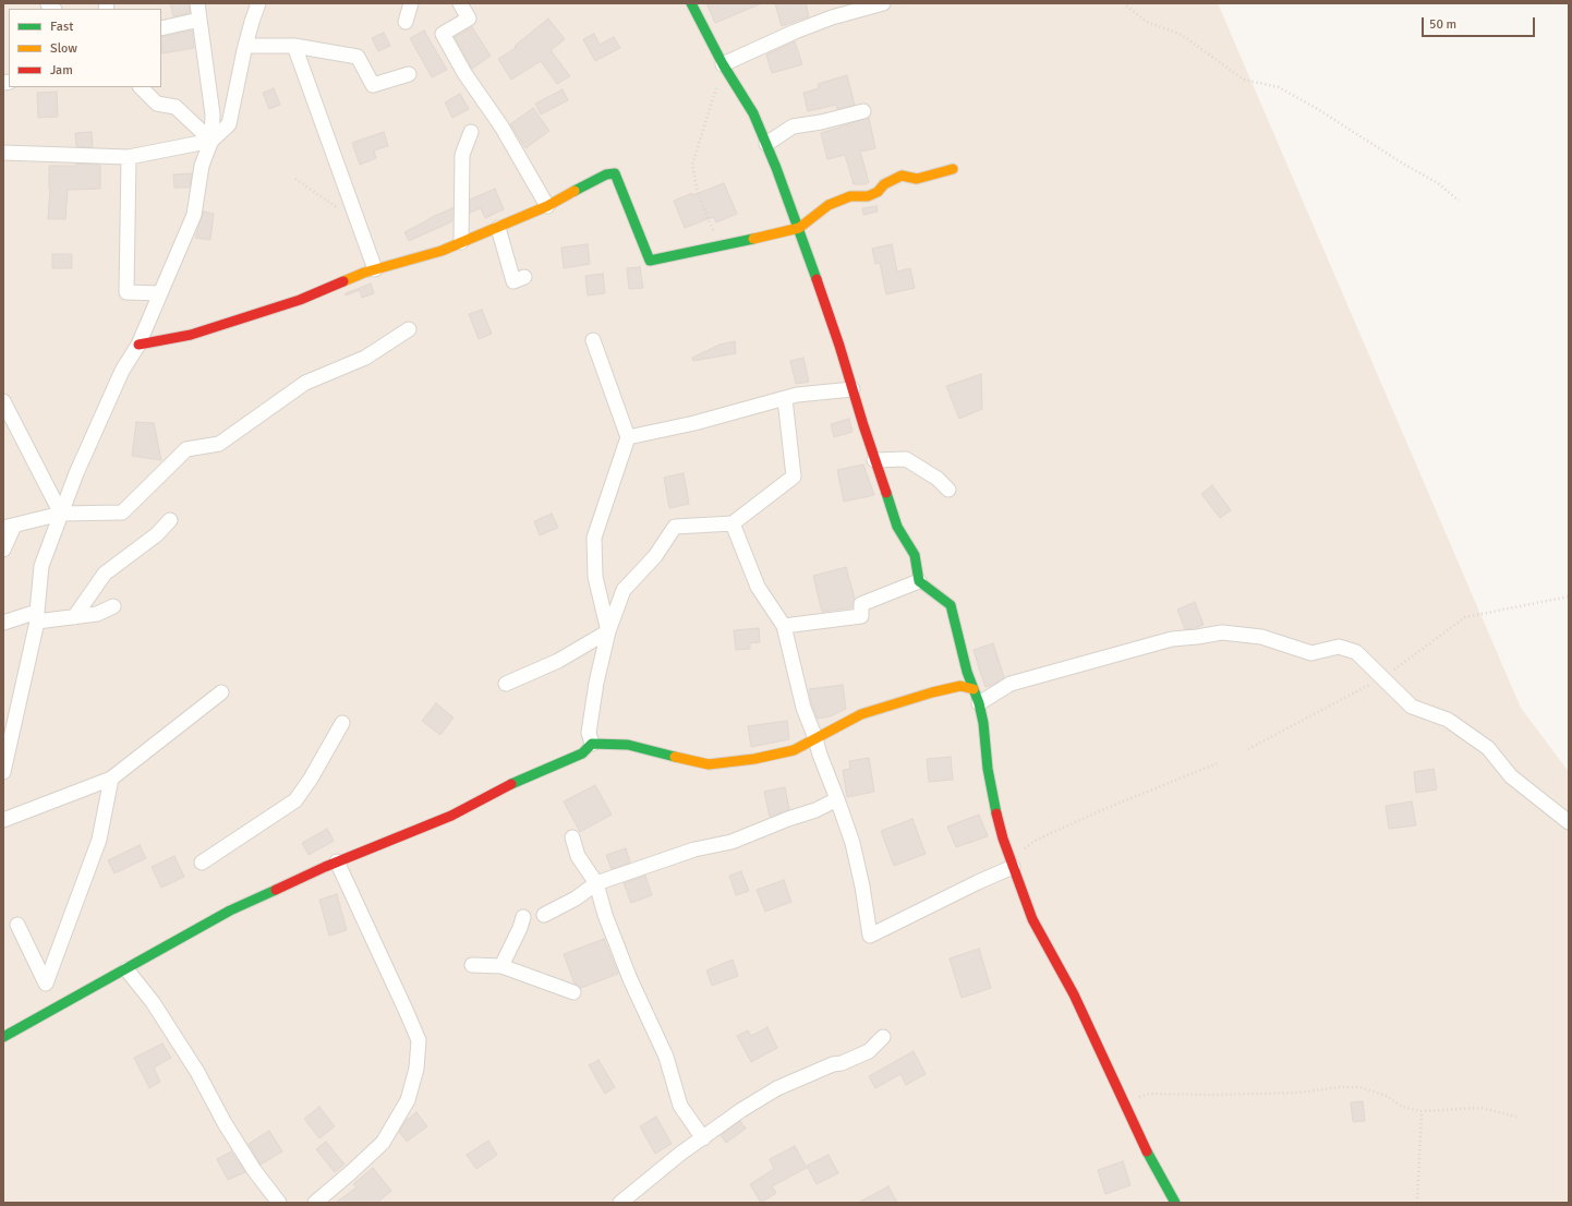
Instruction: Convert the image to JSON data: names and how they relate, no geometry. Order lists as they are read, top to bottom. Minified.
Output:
{"legend":["Fast","Slow","Jam"],"scale_bar":"50 m"}
